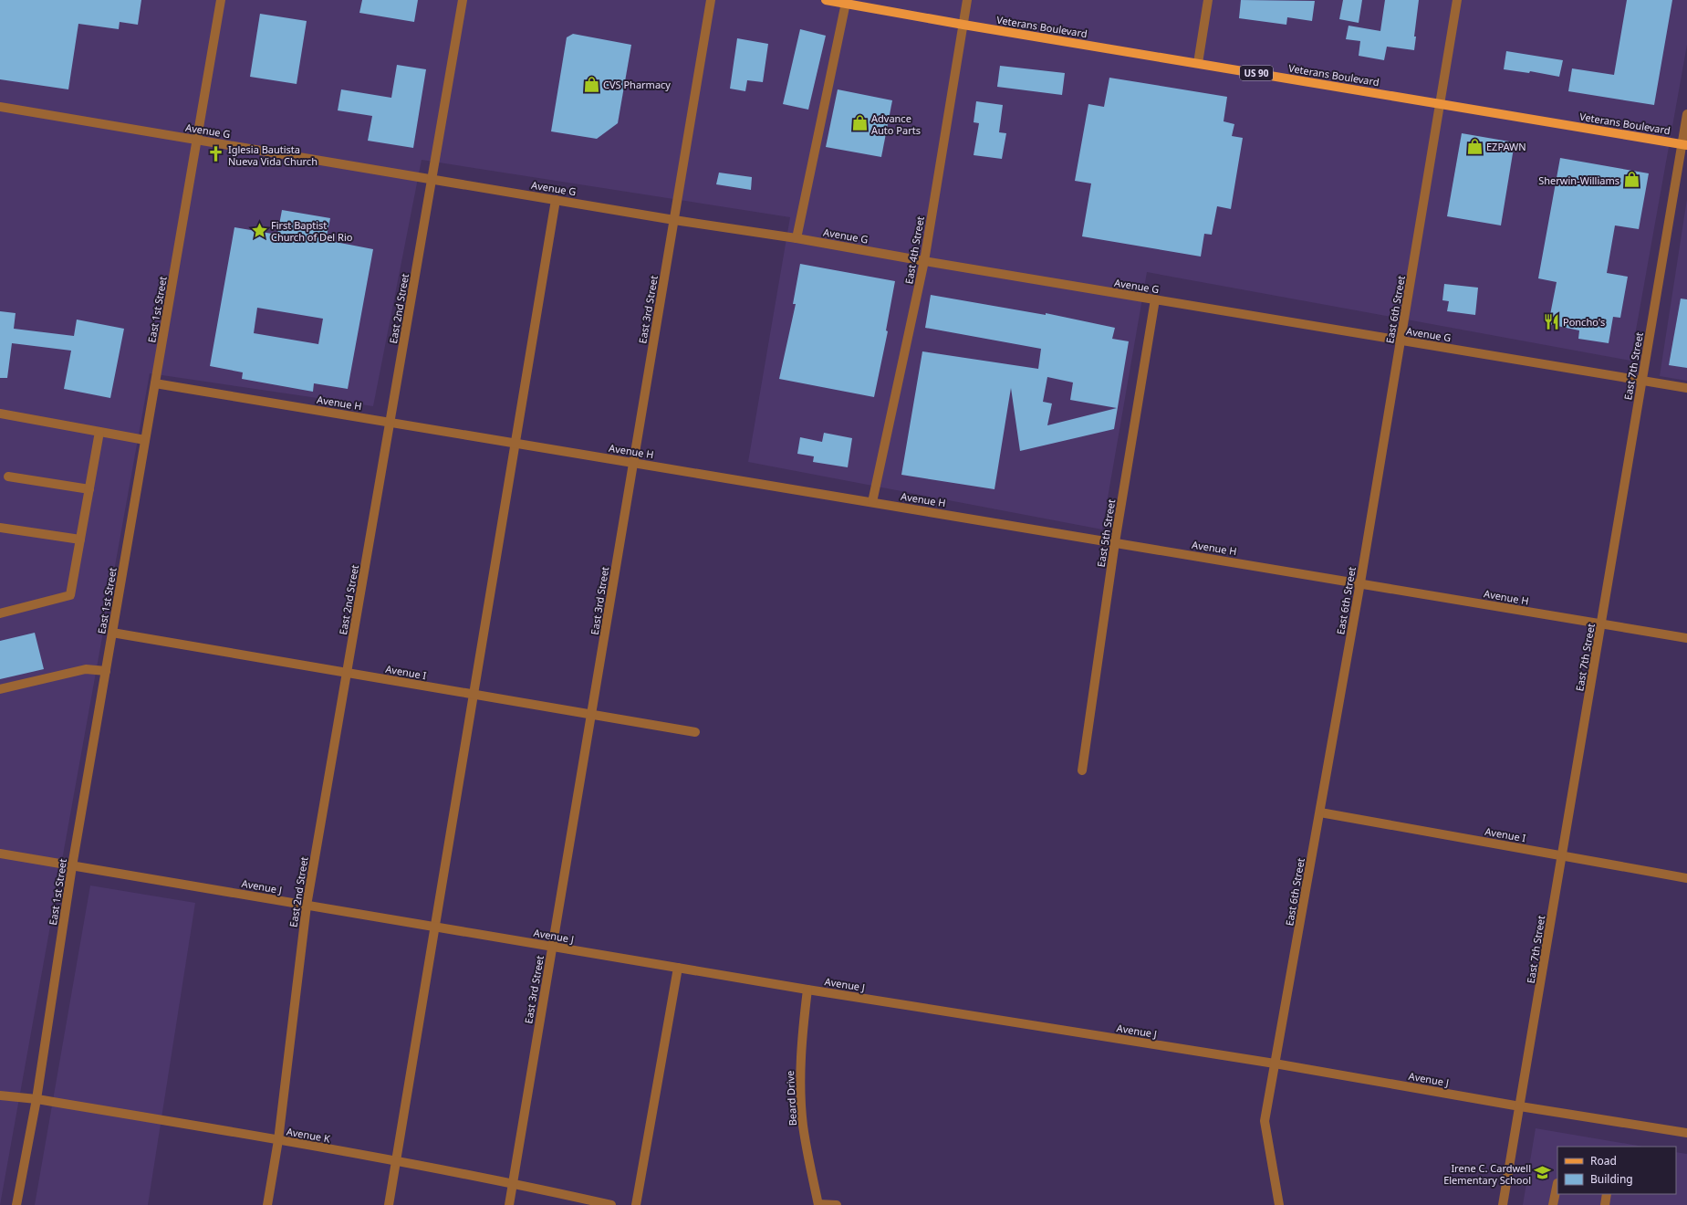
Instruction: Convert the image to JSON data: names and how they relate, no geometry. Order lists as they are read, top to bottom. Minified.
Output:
{"streets":{"main road":["Veterans Boulevard","US 90"],"street":["Avenue G","East 4th Street","East 2nd Street","East 1st Street","East 3rd Street","East 6th Street","East 7th Street","Avenue H","East 5th Street","Avenue I","Avenue J","Beard Drive","Avenue K"]},"crossings":[["Veterans Boulevard","East 4th Street"],["Veterans Boulevard","East 6th Street"],["Veterans Boulevard","East 7th Street"],["Avenue G","East 4th Street"],["Avenue G","East 2nd Street"],["Avenue G","East 1st Street"],["Avenue G","East 3rd Street"],["Avenue G","East 6th Street"],["Avenue G","East 7th Street"],["Avenue G","East 5th Street"],["East 4th Street","Avenue H"],["East 2nd Street","Avenue H"],["East 2nd Street","Avenue I"],["East 2nd Street","Avenue J"],["East 2nd Street","Avenue K"],["East 1st Street","Avenue H"],["East 1st Street","Avenue I"],["East 1st Street","Avenue J"],["East 1st Street","Avenue K"],["East 3rd Street","Avenue H"],["East 3rd Street","Avenue I"],["East 3rd Street","Avenue J"],["East 3rd Street","Avenue K"],["East 6th Street","Avenue H"],["East 6th Street","Avenue I"],["East 6th Street","Avenue J"],["East 7th Street","Avenue H"],["East 7th Street","Avenue I"],["East 7th Street","Avenue J"],["Avenue H","East 5th Street"],["Avenue J","Beard Drive"]],"places":{"shop":["CVS Pharmacy","Advance Auto Parts","EZPAWN","Sherwin-Williams"],"church":["Iglesia Bautista Nueva Vida Church"],"place":["First Baptist Church of Del Rio"],"restaurant":["Poncho's"],"school or university":["Irene C. Cardwell Elementary School"]},"legend":["Road","Building"]}
